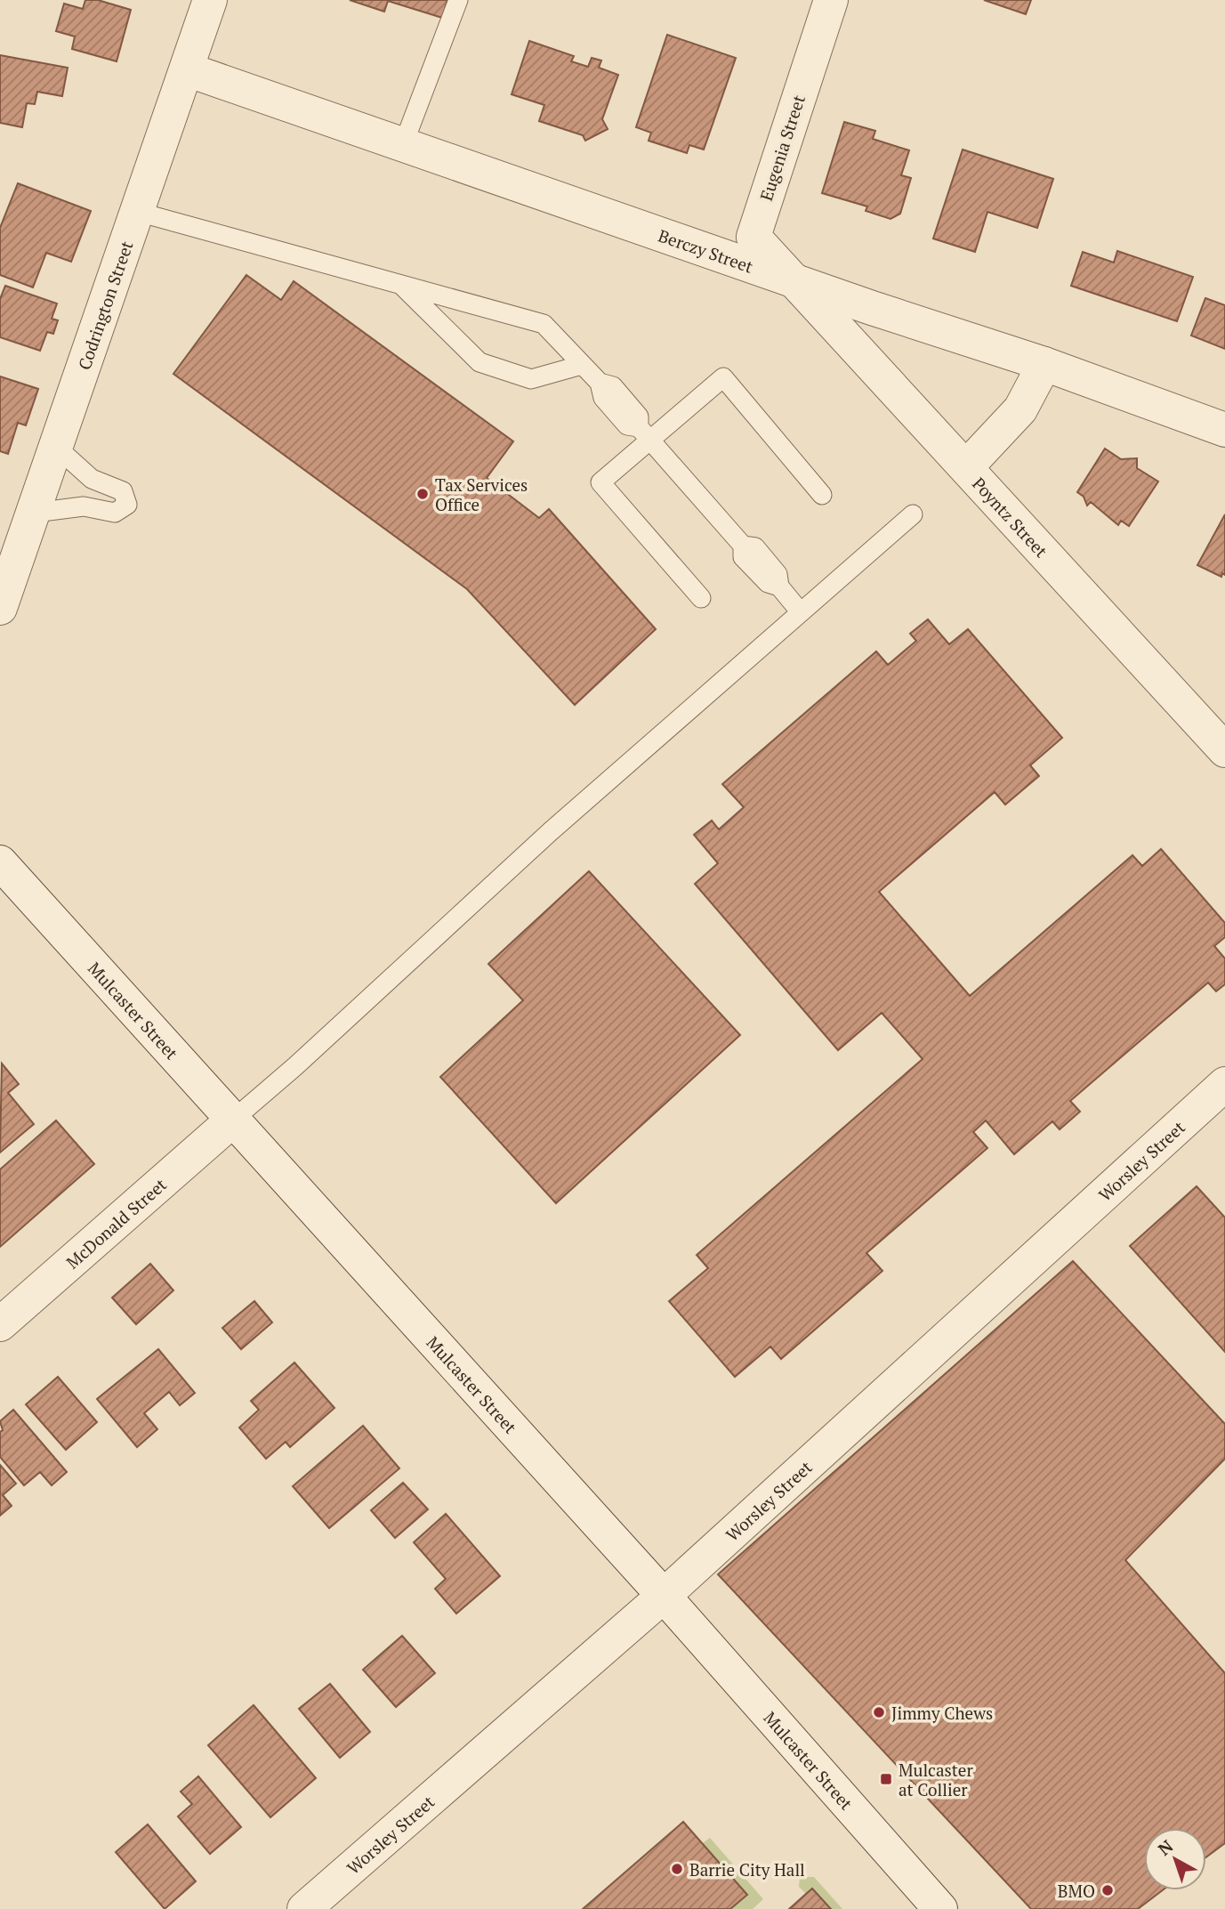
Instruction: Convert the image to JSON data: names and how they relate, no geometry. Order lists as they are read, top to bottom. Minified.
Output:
{"streets":{"street":["Eugenia Street","Berczy Street","Codrington Street","Poyntz Street","Mulcaster Street","Worsley Street","McDonald Street"]},"crossings":[["Eugenia Street","Berczy Street"],["Eugenia Street","Poyntz Street"],["Berczy Street","Codrington Street"],["Berczy Street","Poyntz Street"],["Mulcaster Street","Worsley Street"],["Mulcaster Street","McDonald Street"]],"places":{"other":["Tax Services Office","Jimmy Chews","Barrie City Hall","BMO"],"transit":["Mulcaster at Collier"]},"north":"top left"}
